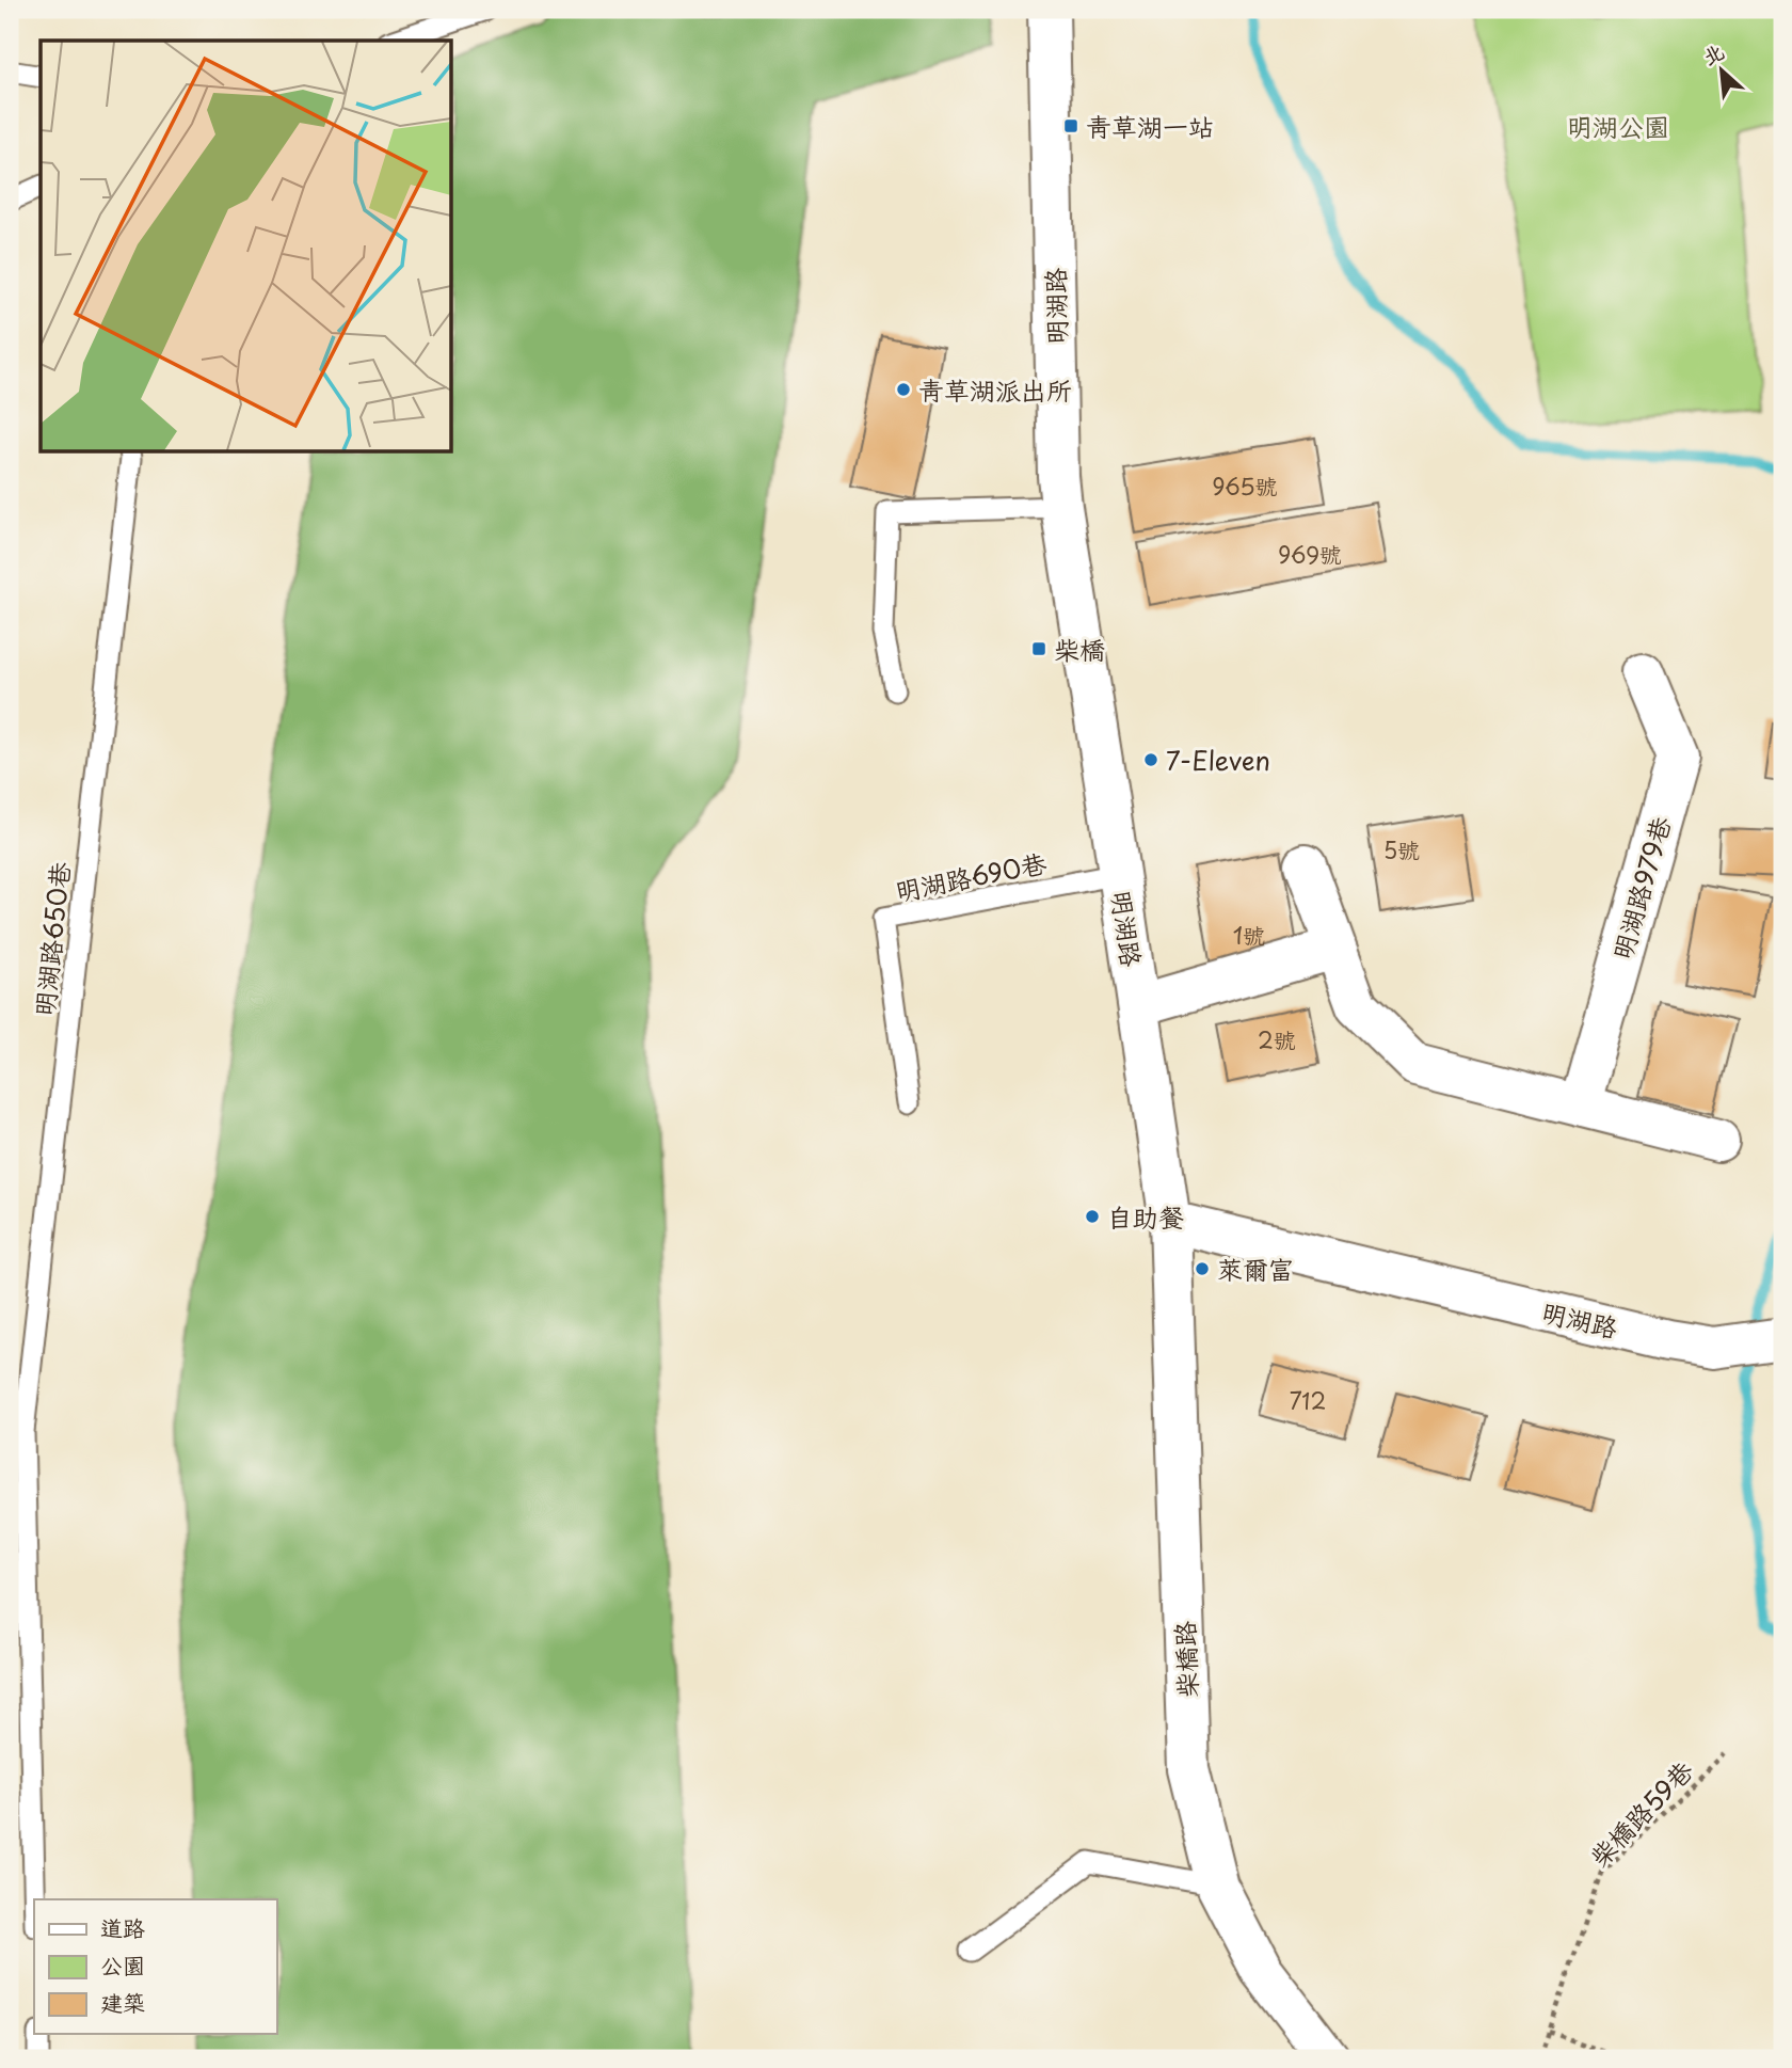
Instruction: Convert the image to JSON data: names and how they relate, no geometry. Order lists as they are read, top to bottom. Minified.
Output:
{"streets":{"main road":["明湖路","明湖路979巷","柴橋路"],"lane":["明湖路690巷","明湖路650巷"],"path":["柴橋路59巷"]},"crossings":[["明湖路","明湖路690巷"],["明湖路","柴橋路"]],"parks":["明湖公園"],"places":{"transit":["青草湖一站","柴橋"],"other":["青草湖派出所","7-Eleven","自助餐","萊爾富"]},"house_numbers":["965號","969號","5號","1號","2號","712"],"legend":["道路","公園","建築"],"north":"top left"}
